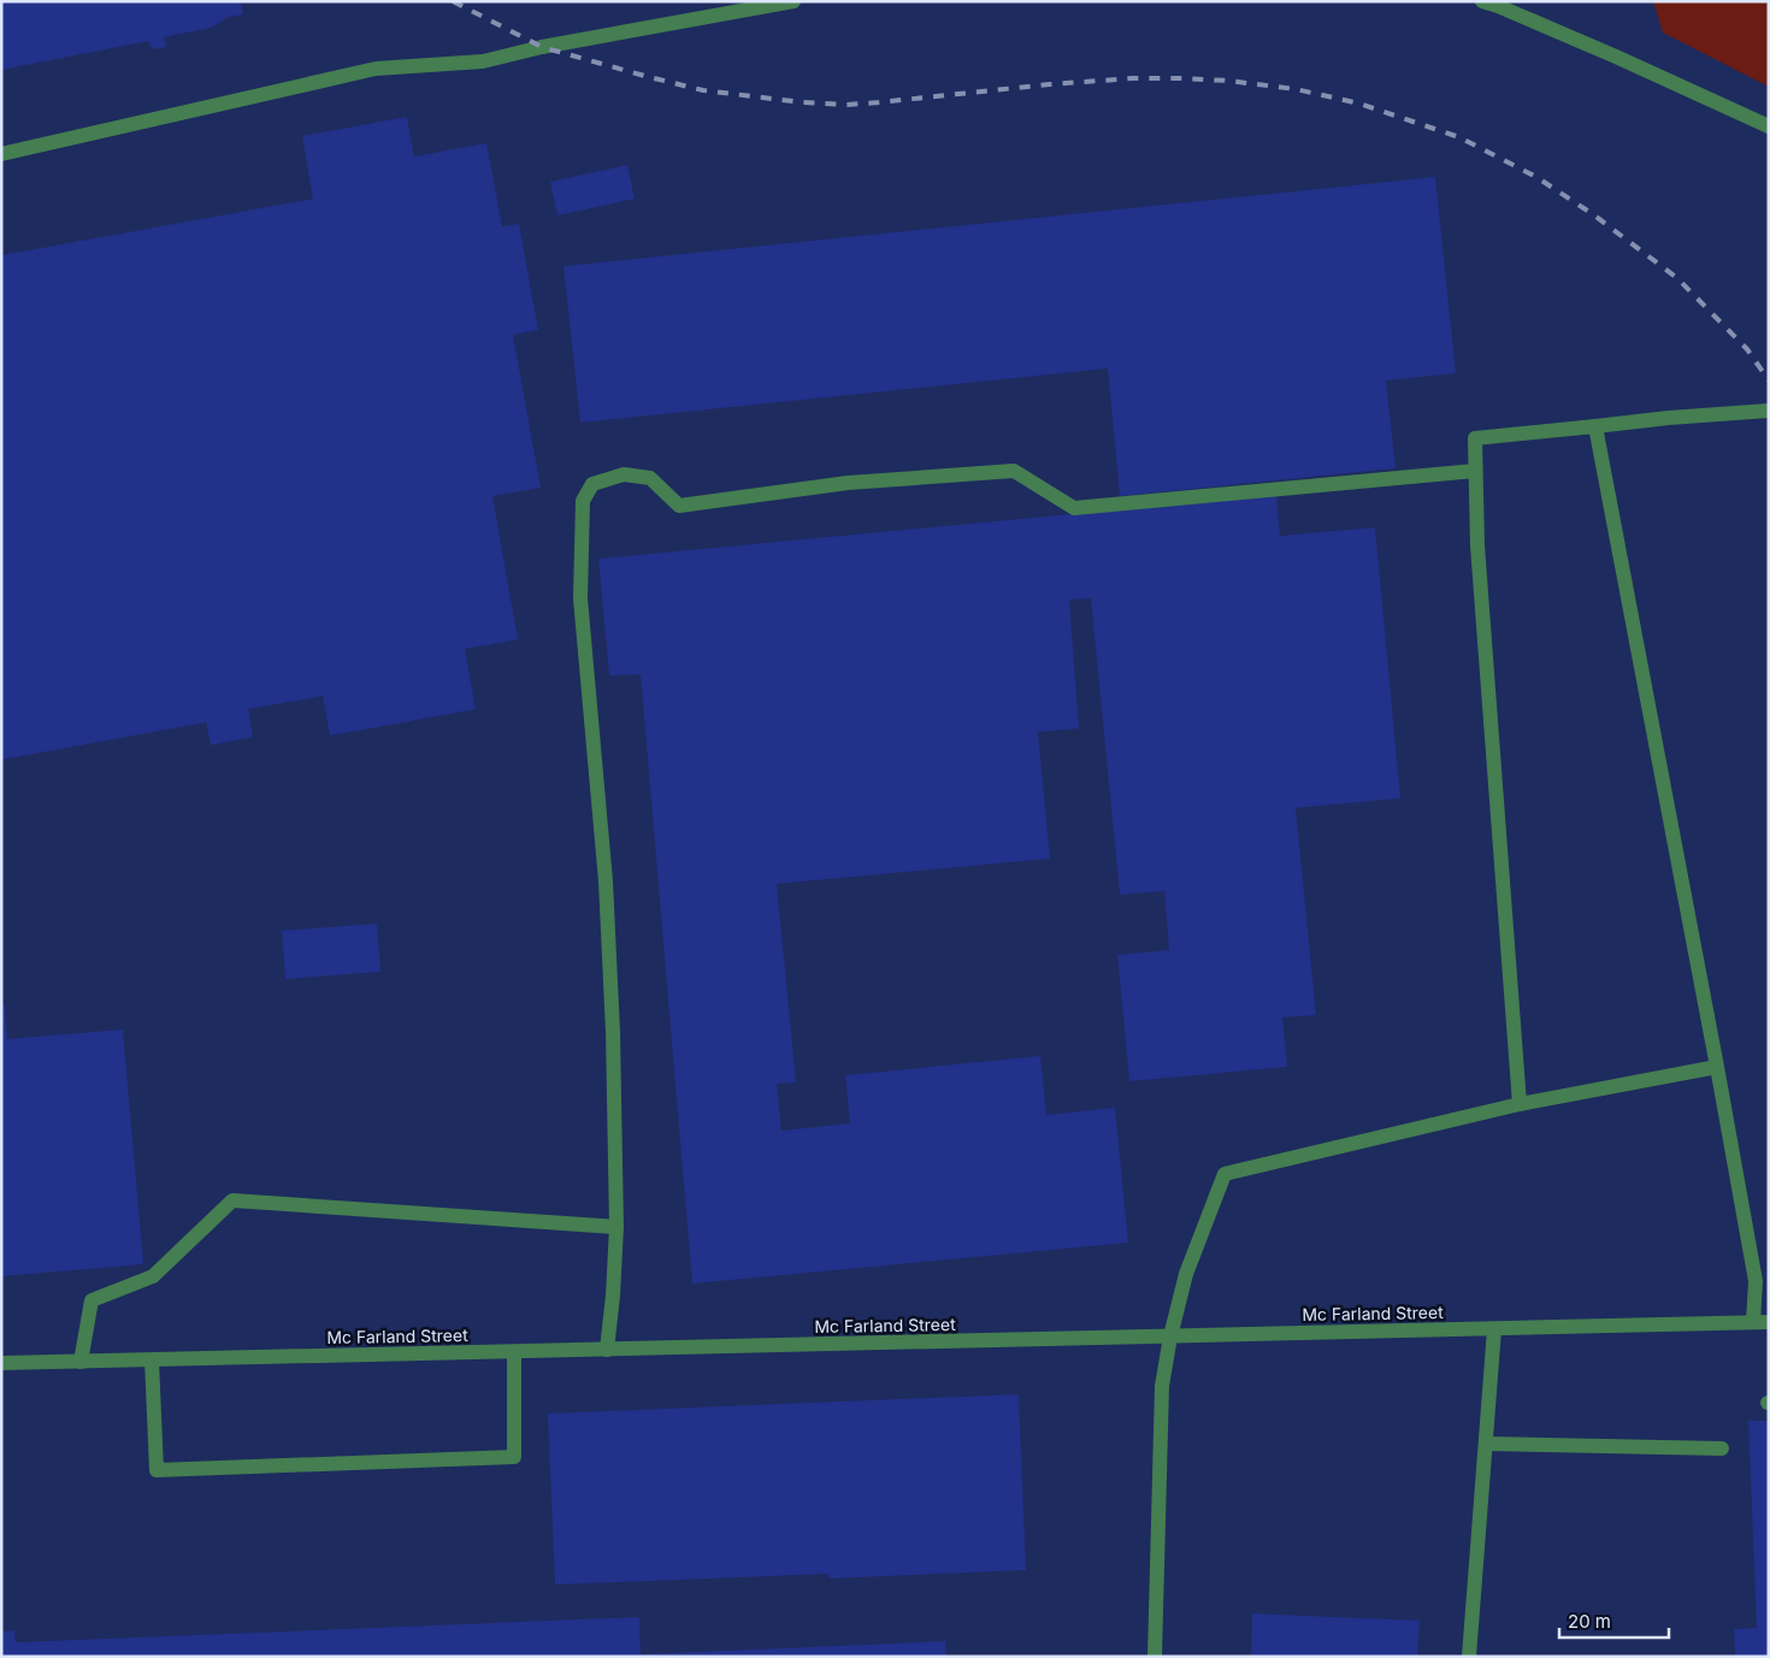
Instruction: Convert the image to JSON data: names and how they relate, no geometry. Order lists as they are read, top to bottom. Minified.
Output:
{"streets":{"street":["Mc Farland Street"]},"scale_bar":"20 m"}
